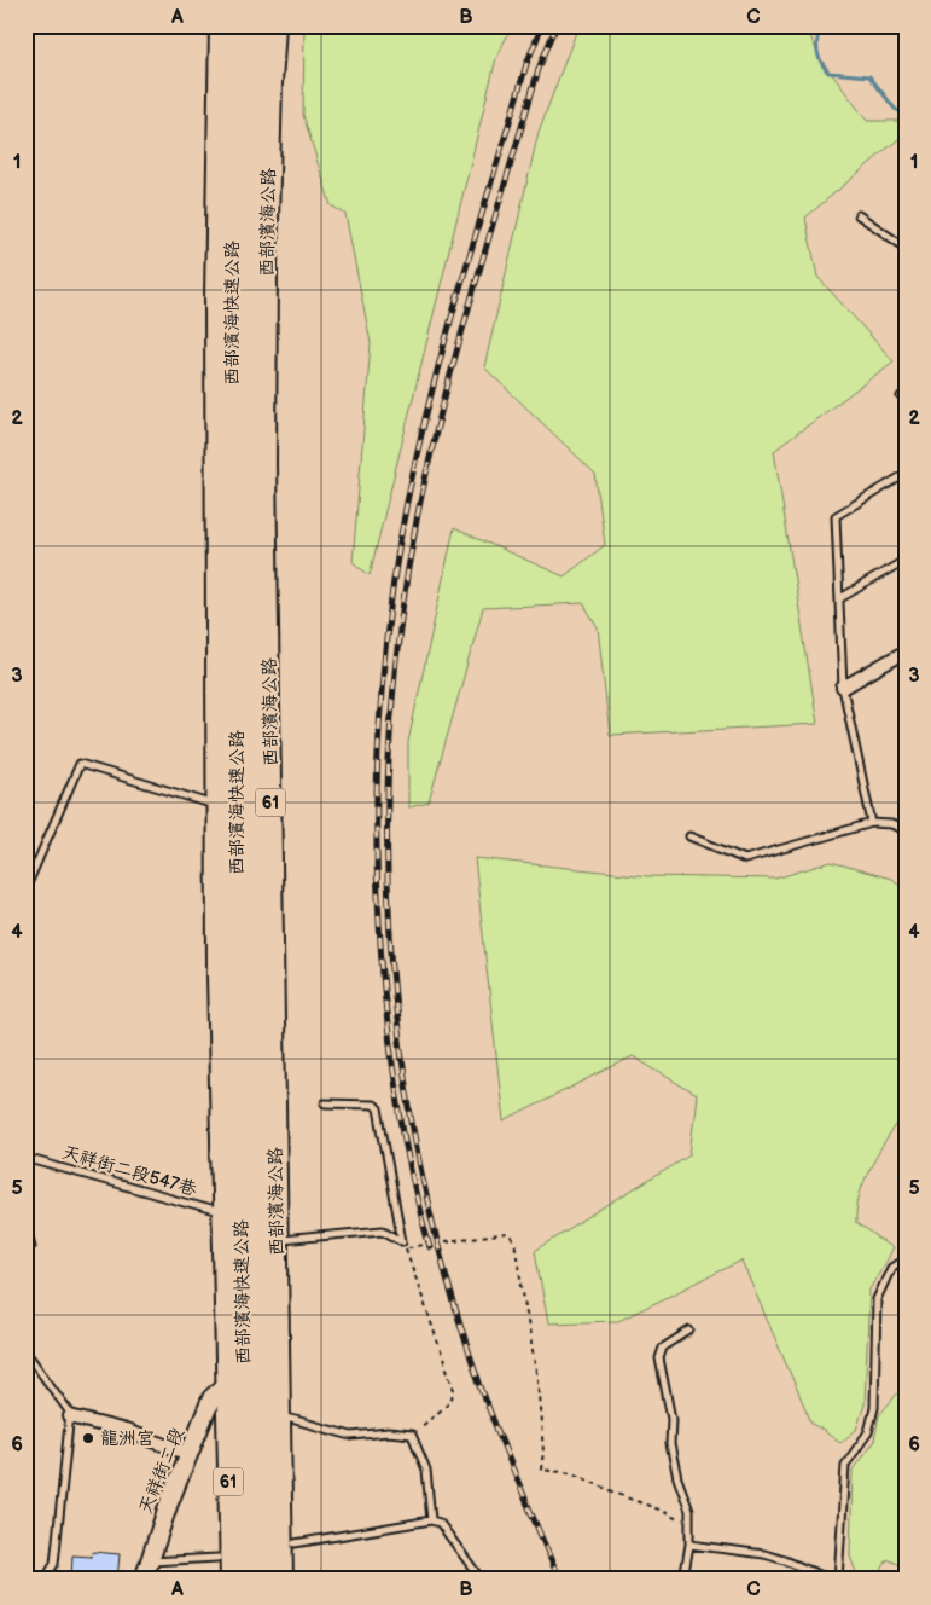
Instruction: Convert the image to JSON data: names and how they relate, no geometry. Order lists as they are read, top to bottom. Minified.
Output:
{"streets":{"highway":["西部濱海快速公路","61"],"main road":["西部濱海公路"],"street":["天祥街二段"],"lane":["天祥街二段547巷"]},"crossings":[["61","天祥街二段547巷"],["61","天祥街二段"]],"places":["龍洲宮"],"grid":{"columns":["A","B","C"],"rows":["1","2","3","4","5","6"]}}
